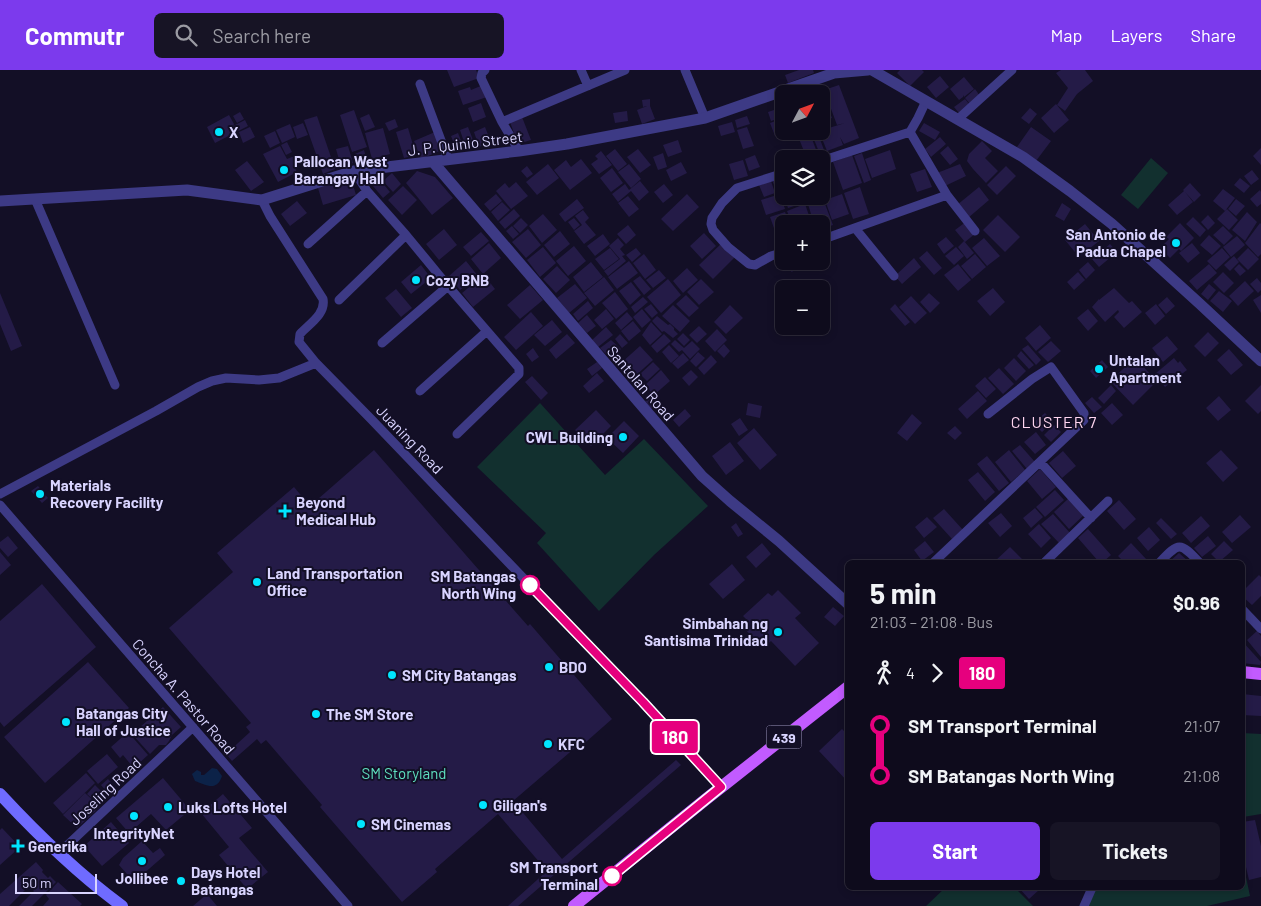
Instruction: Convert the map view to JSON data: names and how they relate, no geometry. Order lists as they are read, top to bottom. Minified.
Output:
{"streets":{"main road":["439"],"street":["J. P. Quinio Street","Santolan Road","Juaning Road","Concha A. Pastor Road","Joseling Road"]},"crossings":[["J. P. Quinio Street","Santolan Road"],["J. P. Quinio Street","Juaning Road"],["Juaning Road","439"],["Concha A. Pastor Road","Joseling Road"]],"districts":["CLUSTER 7"],"parks":["SM Storyland"],"places":{"other":["X","Pallocan West Barangay Hall","San Antonio de Padua Chapel","Cozy BNB","Untalan Apartment","CWL Building","Materials Recovery Facility","Land Transportation Office","SM Batangas North Wing","Simbahan ng Santisima Trinidad","BDO","SM City Batangas","The SM Store","Batangas City Hall of Justice","KFC","Giligan's","Luks Lofts Hotel","IntegrityNet","SM Cinemas","Jollibee","SM Transport Terminal","Days Hotel Batangas"],"health":["Beyond Medical Hub","Generika"]},"lines":["bus line 180"],"scale_bar":"50 m","north":"top right","page":{"header":"Commutr","search":"Search here","nav":["Map","Layers","Share"],"on_map":"180","map_buttons":["+","−"],"heading":["5 min","21:03 – 21:08 · Bus","$0.96"],"legs":["4","180"],"list":[{"name":"SM Transport Terminal","value":"21:07"},{"name":"SM Batangas North Wing","value":"21:08"}],"buttons":["Start","Tickets"],"scale":"50 m"}}
